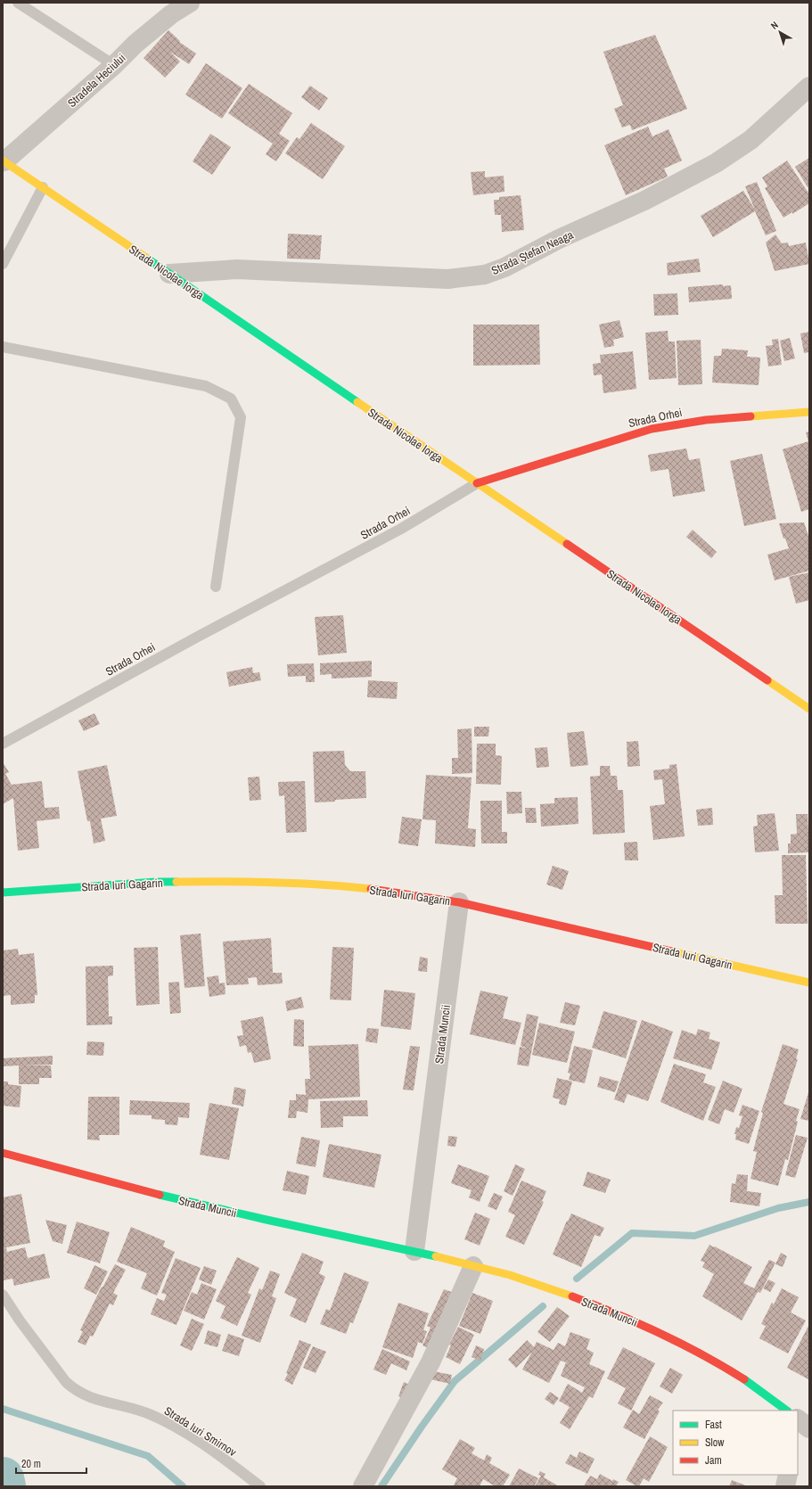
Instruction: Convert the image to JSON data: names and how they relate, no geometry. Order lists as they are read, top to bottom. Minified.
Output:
{"streets":{"street":["Stradela Heciului","Strada Ștefan Neaga","Strada Nicolae Iorga","Strada Orhei","Strada Iuri Gagarin","Strada Muncii"],"lane":["Strada Iuri Smirnov"]},"crossings":[["Stradela Heciului","Strada Nicolae Iorga"],["Strada Ștefan Neaga","Strada Nicolae Iorga"],["Strada Nicolae Iorga","Strada Orhei"],["Strada Iuri Gagarin","Strada Muncii"]],"legend":["Fast","Slow","Jam"],"scale_bar":"20 m","north":"top left"}
